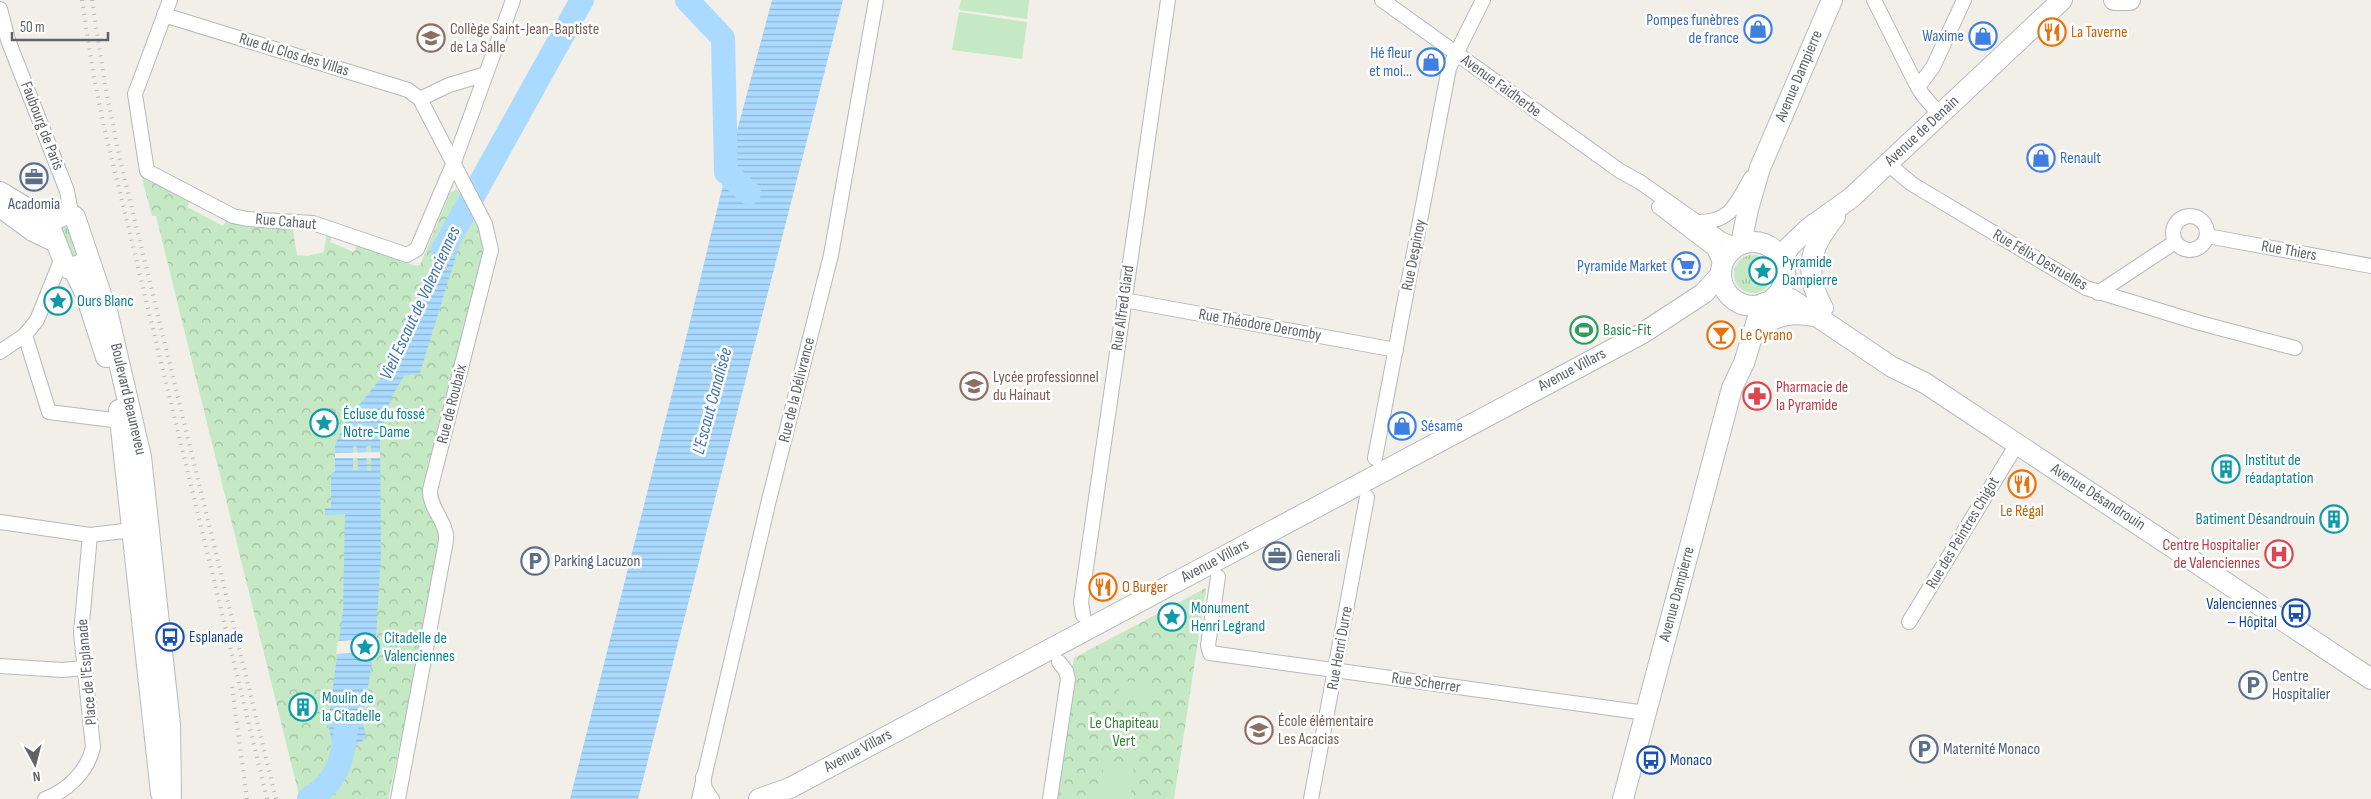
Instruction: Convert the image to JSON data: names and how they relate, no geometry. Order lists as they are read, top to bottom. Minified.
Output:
{"streets":{"main road":["Avenue Dampierre","Avenue de Denain","Avenue Villars","Boulevard Beauneveu","Avenue Désandrouin"],"street":["Rue du Clos des Villas","Avenue Faidherbe","Faubourg de Paris","Rue Cahaut","Rue Thiers","Rue Despinoy","Rue Félix Desruelles","Rue Alfred Giard","Rue Théodore Deromby","Rue de la Délivrance","Rue de Roubaix","Rue des Peintres Chigot","Rue Henri Durre","Place de l'Esplanade","Rue Scherrer"]},"crossings":[["Rue du Clos des Villas","Rue Cahaut"],["Avenue Dampierre","Avenue Faidherbe"],["Avenue Dampierre","Avenue de Denain"],["Avenue Dampierre","Avenue Villars"],["Avenue Dampierre","Avenue Désandrouin"],["Avenue Dampierre","Rue Scherrer"],["Avenue Faidherbe","Avenue de Denain"],["Avenue Faidherbe","Rue Despinoy"],["Avenue Faidherbe","Avenue Villars"],["Avenue Faidherbe","Avenue Désandrouin"],["Avenue de Denain","Rue Félix Desruelles"],["Avenue de Denain","Avenue Villars"],["Avenue de Denain","Avenue Désandrouin"],["Rue Cahaut","Rue de Roubaix"],["Rue Despinoy","Rue Théodore Deromby"],["Rue Alfred Giard","Rue Théodore Deromby"],["Avenue Villars","Avenue Désandrouin"],["Avenue Désandrouin","Rue des Peintres Chigot"],["Rue Henri Durre","Rue Scherrer"]],"water":["Vieil Escaut de Valenciennes","L'Escaut Canalisée"],"parks":["Le Chapiteau Vert"],"places":{"shop":["Pompes funèbres de france","Waxime","Hé fleur et moi...","Renault","Sésame"],"restaurant":["La Taverne","Le Régal","O Burger"],"school or university":["Collège Saint-Jean-Baptiste de La Salle","Lycée professionnel du Hainaut","École élémentaire Les Acacias"],"office":["Acadomia","Generali"],"supermarket":["Pyramide Market"],"place":["Pyramide Dampierre","Ours Blanc","Écluse du fossé Notre-Dame","Monument Henri Legrand","Citadelle de Valenciennes"],"sports":["Basic-Fit"],"bar":["Le Cyrano"],"pharmacy":["Pharmacie de la Pyramide"],"building":["Institut de réadaptation","Batiment Désandrouin","Moulin de la Citadelle"],"hospital":["Centre Hospitalier de Valenciennes"],"parking":["Parking Lacuzon","Centre Hospitalier","Maternité Monaco"],"bus stop":["Valenciennes – Hôpital","Esplanade","Monaco"]},"scale_bar":"50 m","north":"bottom"}
